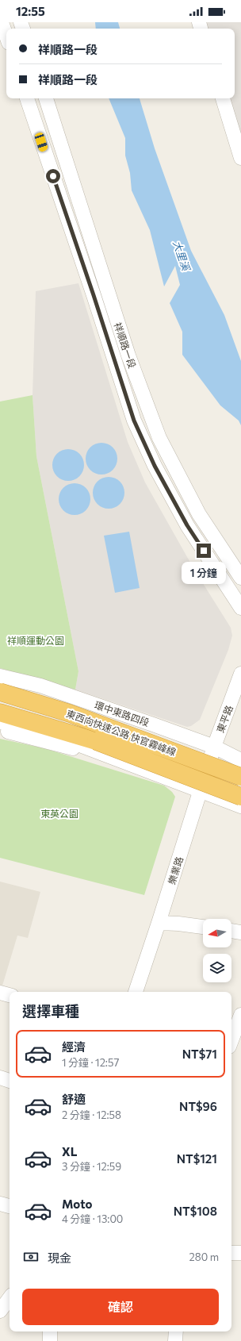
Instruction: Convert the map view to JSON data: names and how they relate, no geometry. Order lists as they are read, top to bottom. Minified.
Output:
{"streets":{"highway":["東西向快速公路 快官霧峰線"],"street":["祥順路一段","環中東路四段","東平路","樂業路"]},"crossings":[["環中東路四段","東平路"],["環中東路四段","樂業路"],["東平路","樂業路"]],"water":["大里溪"],"parks":["祥順運動公園","東英公園"],"north":"left","page":{"status":"12:55","banner":["祥順路一段","祥順路一段"],"bubble":"1 分鐘","heading":"選擇車種","list":[{"name":"經濟","note":"1 分鐘 · 12:57","value":"NT$71"},{"name":"舒適","note":"2 分鐘 · 12:58","value":"NT$96"},{"name":"XL","note":"3 分鐘 · 12:59","value":"NT$121"},{"name":"Moto","note":"4 分鐘 · 13:00","value":"NT$108"}],"pay":["現金","280 m"],"buttons":"確認"}}
